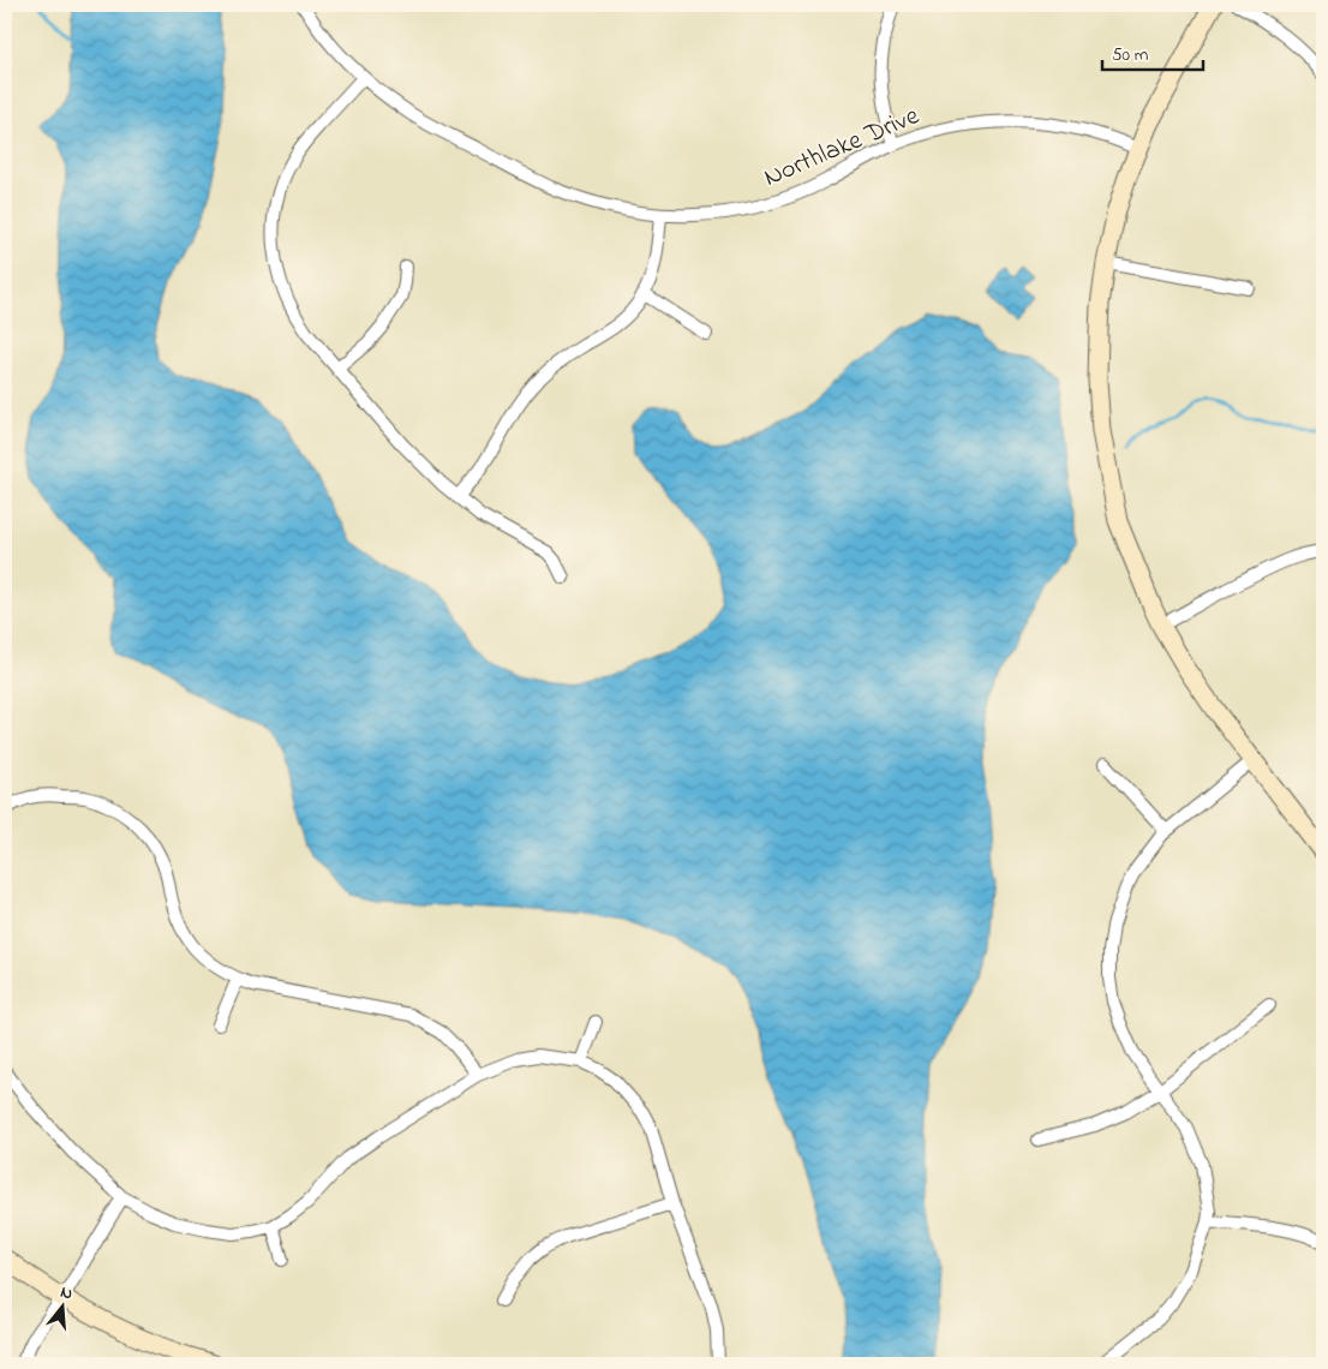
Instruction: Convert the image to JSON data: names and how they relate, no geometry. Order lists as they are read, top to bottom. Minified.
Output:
{"streets":{"street":["Northlake Drive"]},"scale_bar":"50 m","north":"top"}
